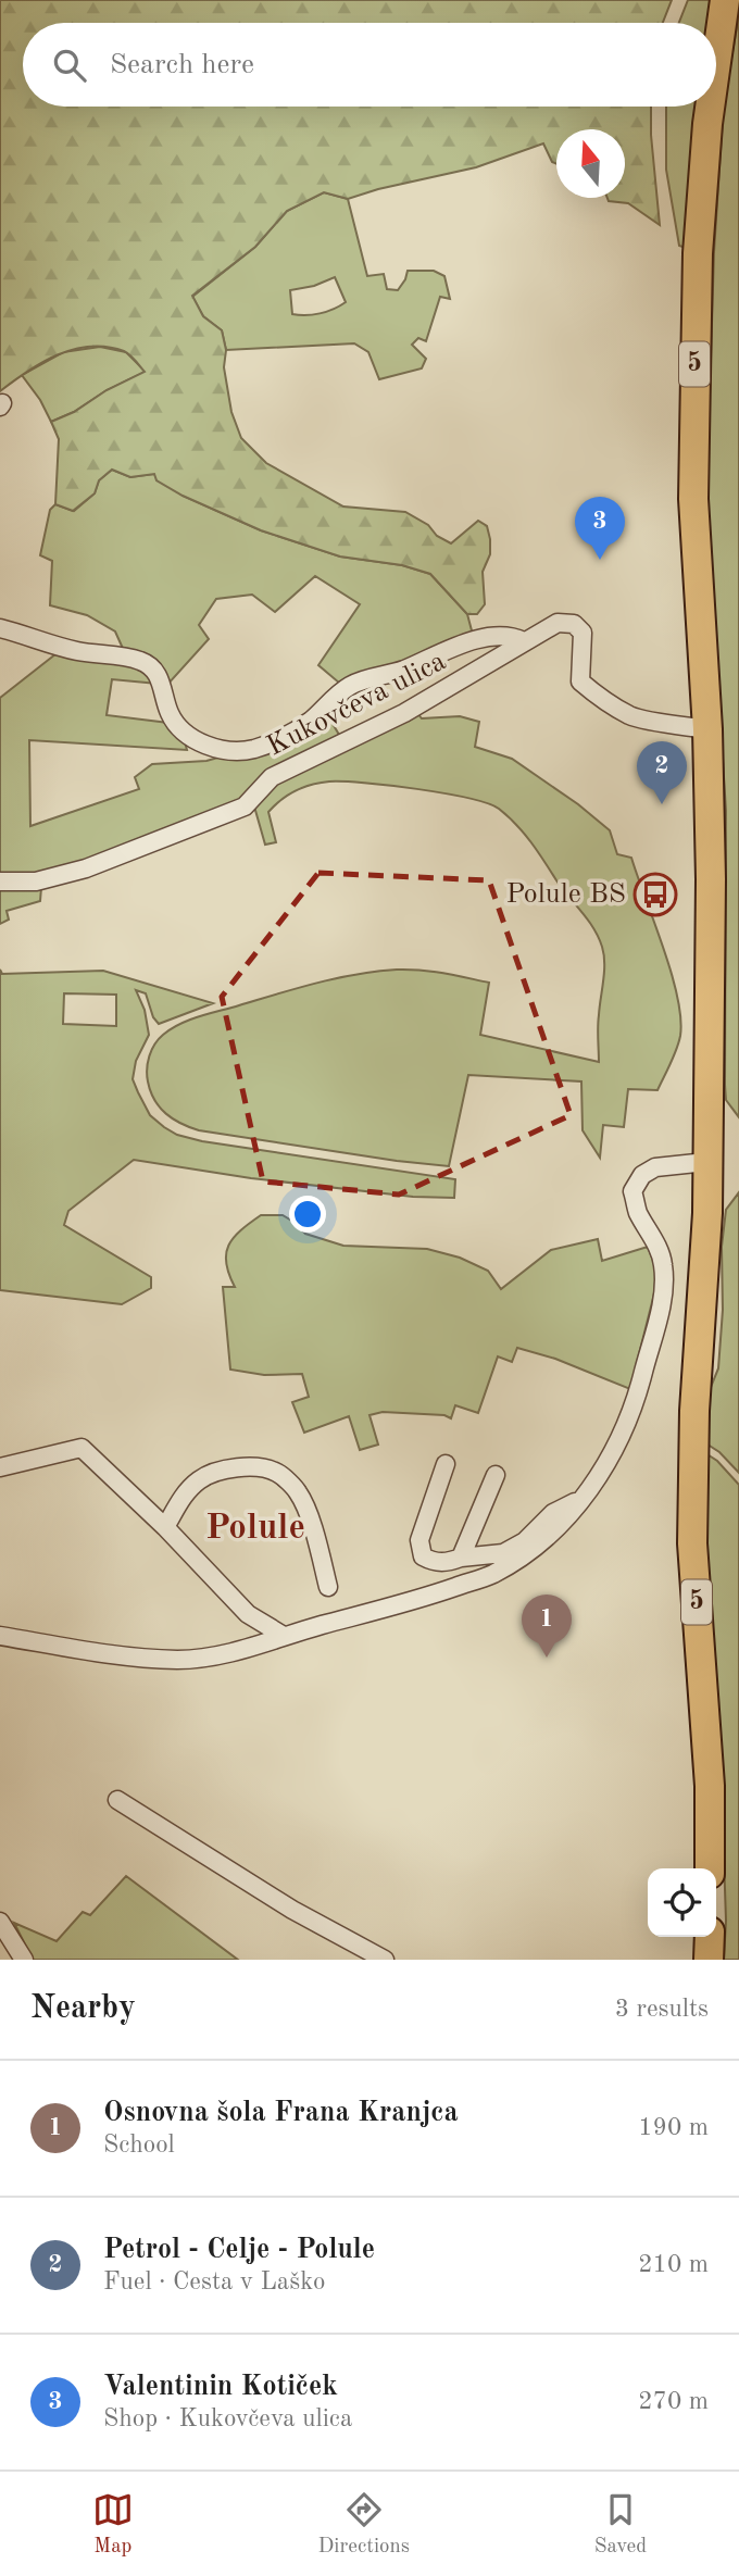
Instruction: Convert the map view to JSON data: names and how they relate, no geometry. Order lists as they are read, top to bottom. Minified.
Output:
{"streets":{"main road":["5"],"street":["Kukovčeva ulica"]},"crossings":[["5","Kukovčeva ulica"]],"districts":["Polule"],"places":{"bus stop":["Polule BS"]},"north":"top","page":{"search":"Search here","pins":["3","2","1"],"heading":["Nearby","3 results"],"list":[{"mark":"1","name":"Osnovna šola Frana Kranjca","note":"School","value":"190 m"},{"mark":"2","name":"Petrol - Celje - Polule","note":"Fuel · Cesta v Laško","value":"210 m"},{"mark":"3","name":"Valentinin Kotiček","note":"Shop · Kukovčeva ulica","value":"270 m"}],"nav":["Map","Directions","Saved"]}}
